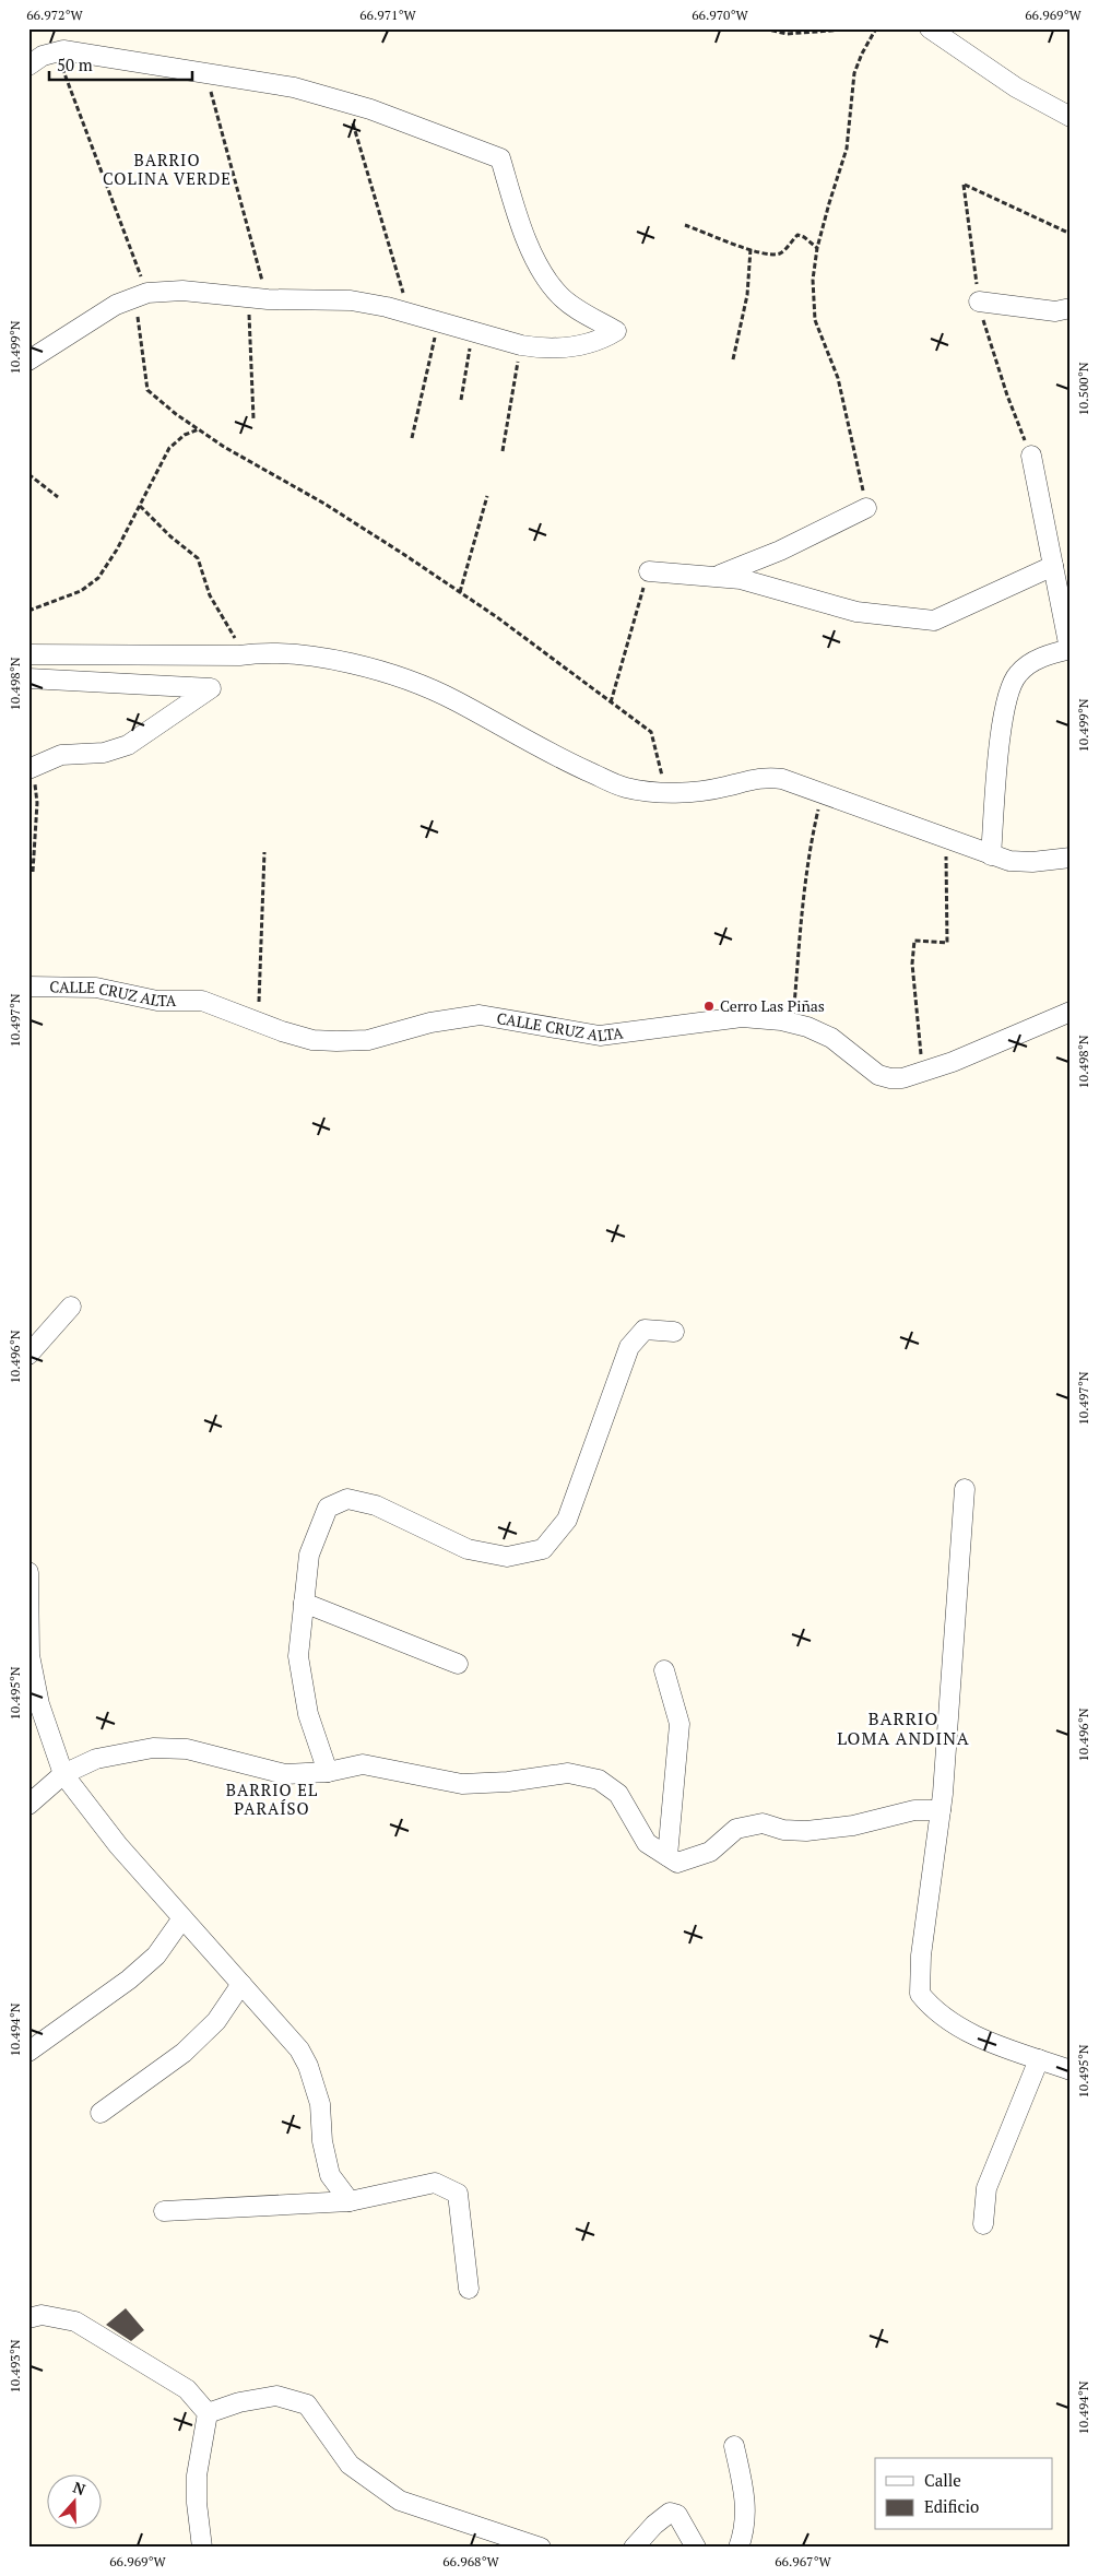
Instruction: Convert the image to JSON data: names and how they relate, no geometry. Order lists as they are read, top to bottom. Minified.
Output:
{"streets":{"street":["CALLE CRUZ ALTA"]},"districts":["BARRIO COLINA VERDE","BARRIO LOMA ANDINA","BARRIO EL PARAÍSO"],"places":["Cerro Las Piñas"],"legend":["Calle","Edificio"],"scale_bar":"50 m","north":"top","coordinates":["66.972°W","66.971°W","66.970°W","66.969°W","10.499°N","10.500°N","10.498°N","10.497°N","10.496°N","10.495°N","10.494°N","10.493°N","66.968°W","66.967°W"]}
